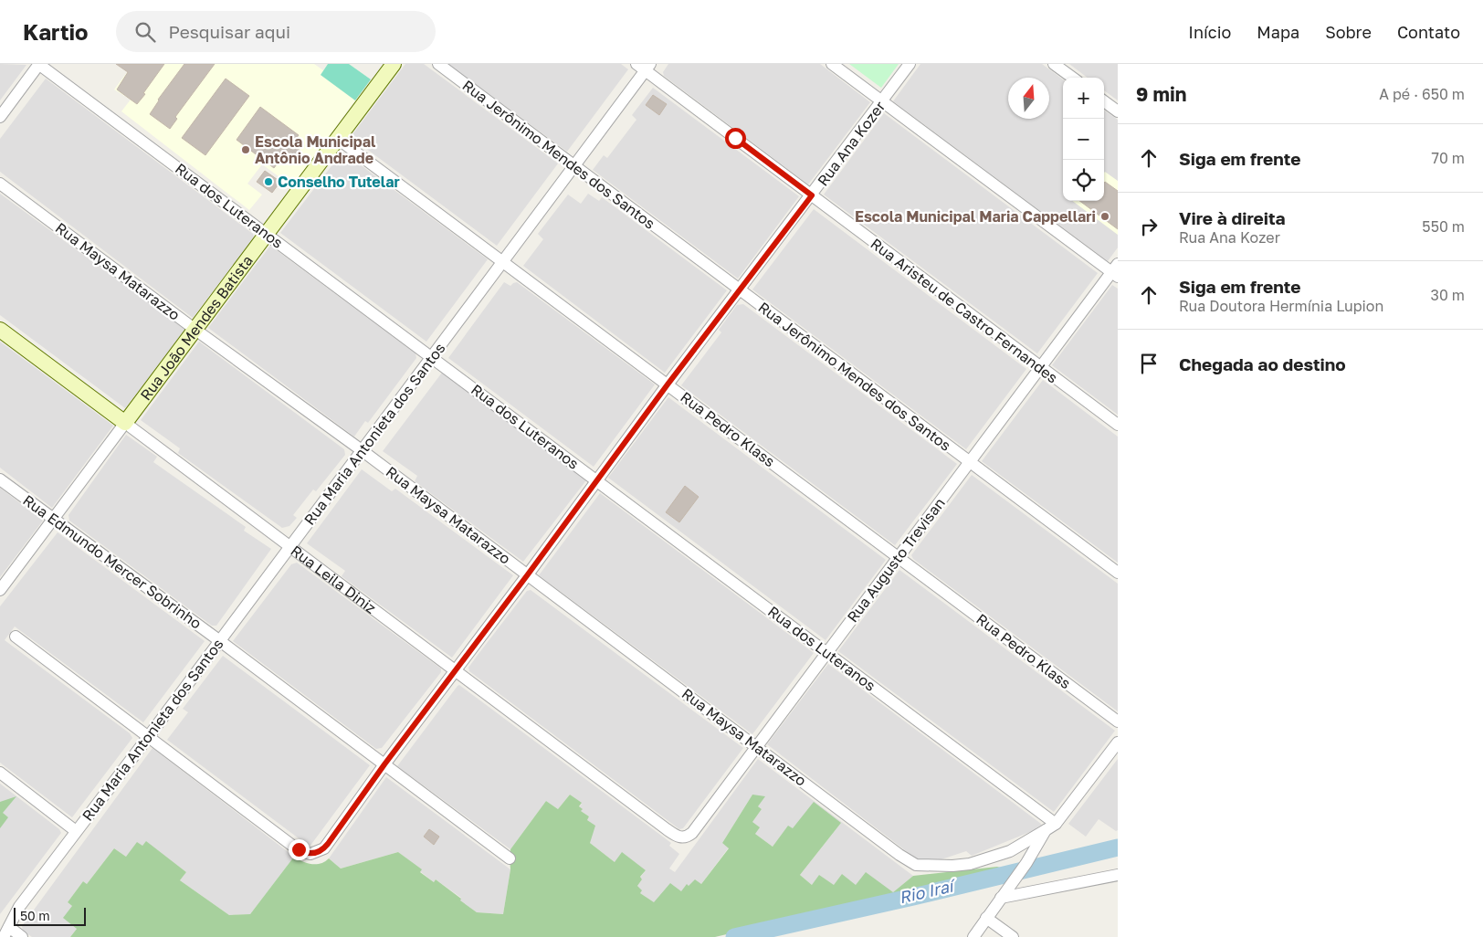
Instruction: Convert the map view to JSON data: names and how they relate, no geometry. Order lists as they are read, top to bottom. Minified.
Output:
{"streets":{"street":["Rua Ana Kozer","Rua Jerônimo Mendes dos Santos","Rua dos Luteranos","Rua Maysa Matarazzo","Rua Aristeu de Castro Fernandes","Rua João Mendes Batista","Rua Pedro Klass","Rua Maria Antonieta dos Santos","Rua Augusto Trevisan","Rua Edmundo Mercer Sobrinho","Rua Leila Diniz"]},"crossings":[["Rua Ana Kozer","Rua Jerônimo Mendes dos Santos"],["Rua Ana Kozer","Rua dos Luteranos"],["Rua Ana Kozer","Rua Maysa Matarazzo"],["Rua Ana Kozer","Rua Aristeu de Castro Fernandes"],["Rua Ana Kozer","Rua Pedro Klass"],["Rua Ana Kozer","Rua Maria Antonieta dos Santos"],["Rua Ana Kozer","Rua Edmundo Mercer Sobrinho"],["Rua Ana Kozer","Rua Leila Diniz"],["Rua Jerônimo Mendes dos Santos","Rua Maria Antonieta dos Santos"],["Rua Jerônimo Mendes dos Santos","Rua Augusto Trevisan"],["Rua dos Luteranos","Rua Maysa Matarazzo"],["Rua dos Luteranos","Rua João Mendes Batista"],["Rua dos Luteranos","Rua Maria Antonieta dos Santos"],["Rua dos Luteranos","Rua Augusto Trevisan"],["Rua Maysa Matarazzo","Rua João Mendes Batista"],["Rua Maysa Matarazzo","Rua Maria Antonieta dos Santos"],["Rua Maysa Matarazzo","Rua Augusto Trevisan"],["Rua Aristeu de Castro Fernandes","Rua Maria Antonieta dos Santos"],["Rua Aristeu de Castro Fernandes","Rua Augusto Trevisan"],["Rua João Mendes Batista","Rua Pedro Klass"],["Rua João Mendes Batista","Rua Edmundo Mercer Sobrinho"],["Rua João Mendes Batista","Rua Leila Diniz"],["Rua Pedro Klass","Rua Maria Antonieta dos Santos"],["Rua Pedro Klass","Rua Augusto Trevisan"],["Rua Maria Antonieta dos Santos","Rua Edmundo Mercer Sobrinho"],["Rua Maria Antonieta dos Santos","Rua Leila Diniz"],["Rua Augusto Trevisan","Rua Leila Diniz"]],"water":["Rio Iraí"],"places":["Escola Municipal Antônio Andrade","Conselho Tutelar","Escola Municipal Maria Cappellari"],"scale_bar":"50 m","north":"top","page":{"header":"Kartio","search":"Pesquisar aqui","nav":["Início","Mapa","Sobre","Contato"],"heading":["9 min","A pé · 650 m"],"map_buttons":["+","−"],"list":[["Siga em frente","70 m"],["Vire à direita","Rua Ana Kozer","550 m"],["Siga em frente","Rua Doutora Hermínia Lupion","30 m"],"Chegada ao destino"],"scale":"50 m"}}
